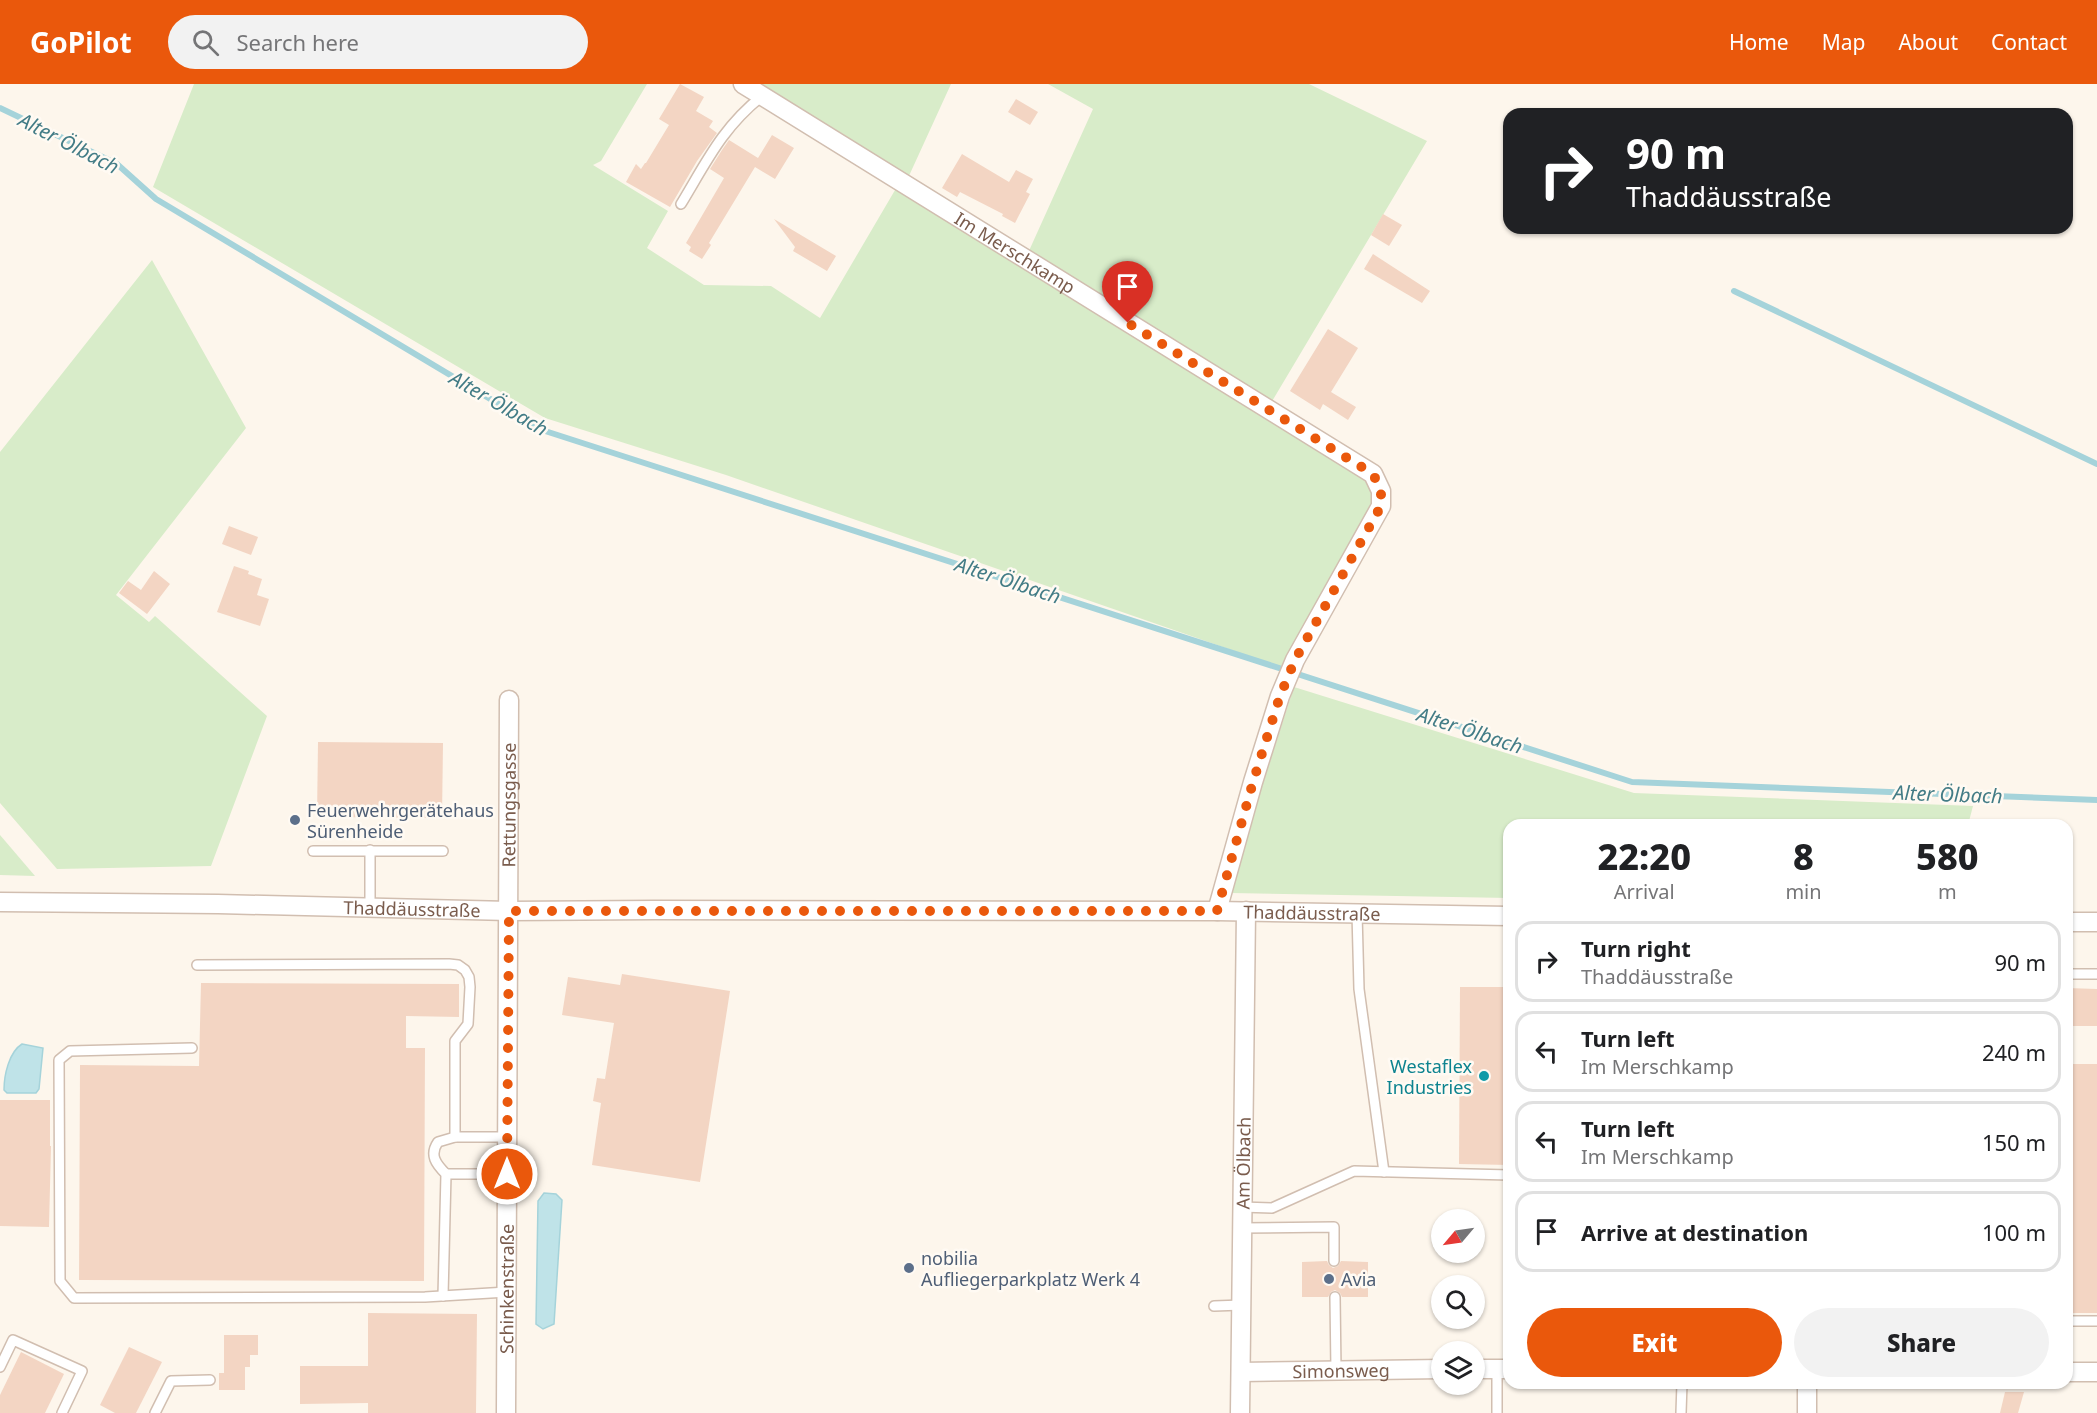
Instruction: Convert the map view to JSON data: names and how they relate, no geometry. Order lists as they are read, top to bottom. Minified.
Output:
{"streets":{"street":["Im Merschkamp","Rettungsgasse","Thaddäusstraße","Am Ölbach","Schinkenstraße","Simonsweg"]},"crossings":[["Im Merschkamp","Thaddäusstraße"],["Rettungsgasse","Thaddäusstraße"],["Rettungsgasse","Schinkenstraße"],["Thaddäusstraße","Am Ölbach"],["Thaddäusstraße","Schinkenstraße"],["Am Ölbach","Simonsweg"]],"water":["Alter Ölbach"],"places":["Feuerwehrgerätehaus Sürenheide","Westaflex Industries","nobilia Aufliegerparkplatz Werk 4","Avia"],"north":"bottom left","page":{"header":"GoPilot","search":"Search here","nav":["Home","Map","About","Contact"],"turn":["90 m","Thaddäusstraße"],"eta":["22:20","Arrival","8","min","580","m"],"list":[{"name":"Turn right","note":"Thaddäusstraße","value":"90 m"},{"name":"Turn left","note":"Im Merschkamp","value":"240 m"},{"name":"Turn left","note":"Im Merschkamp","value":"150 m"},{"name":"Arrive at destination","value":"100 m"}],"buttons":["Exit","Share"]}}
